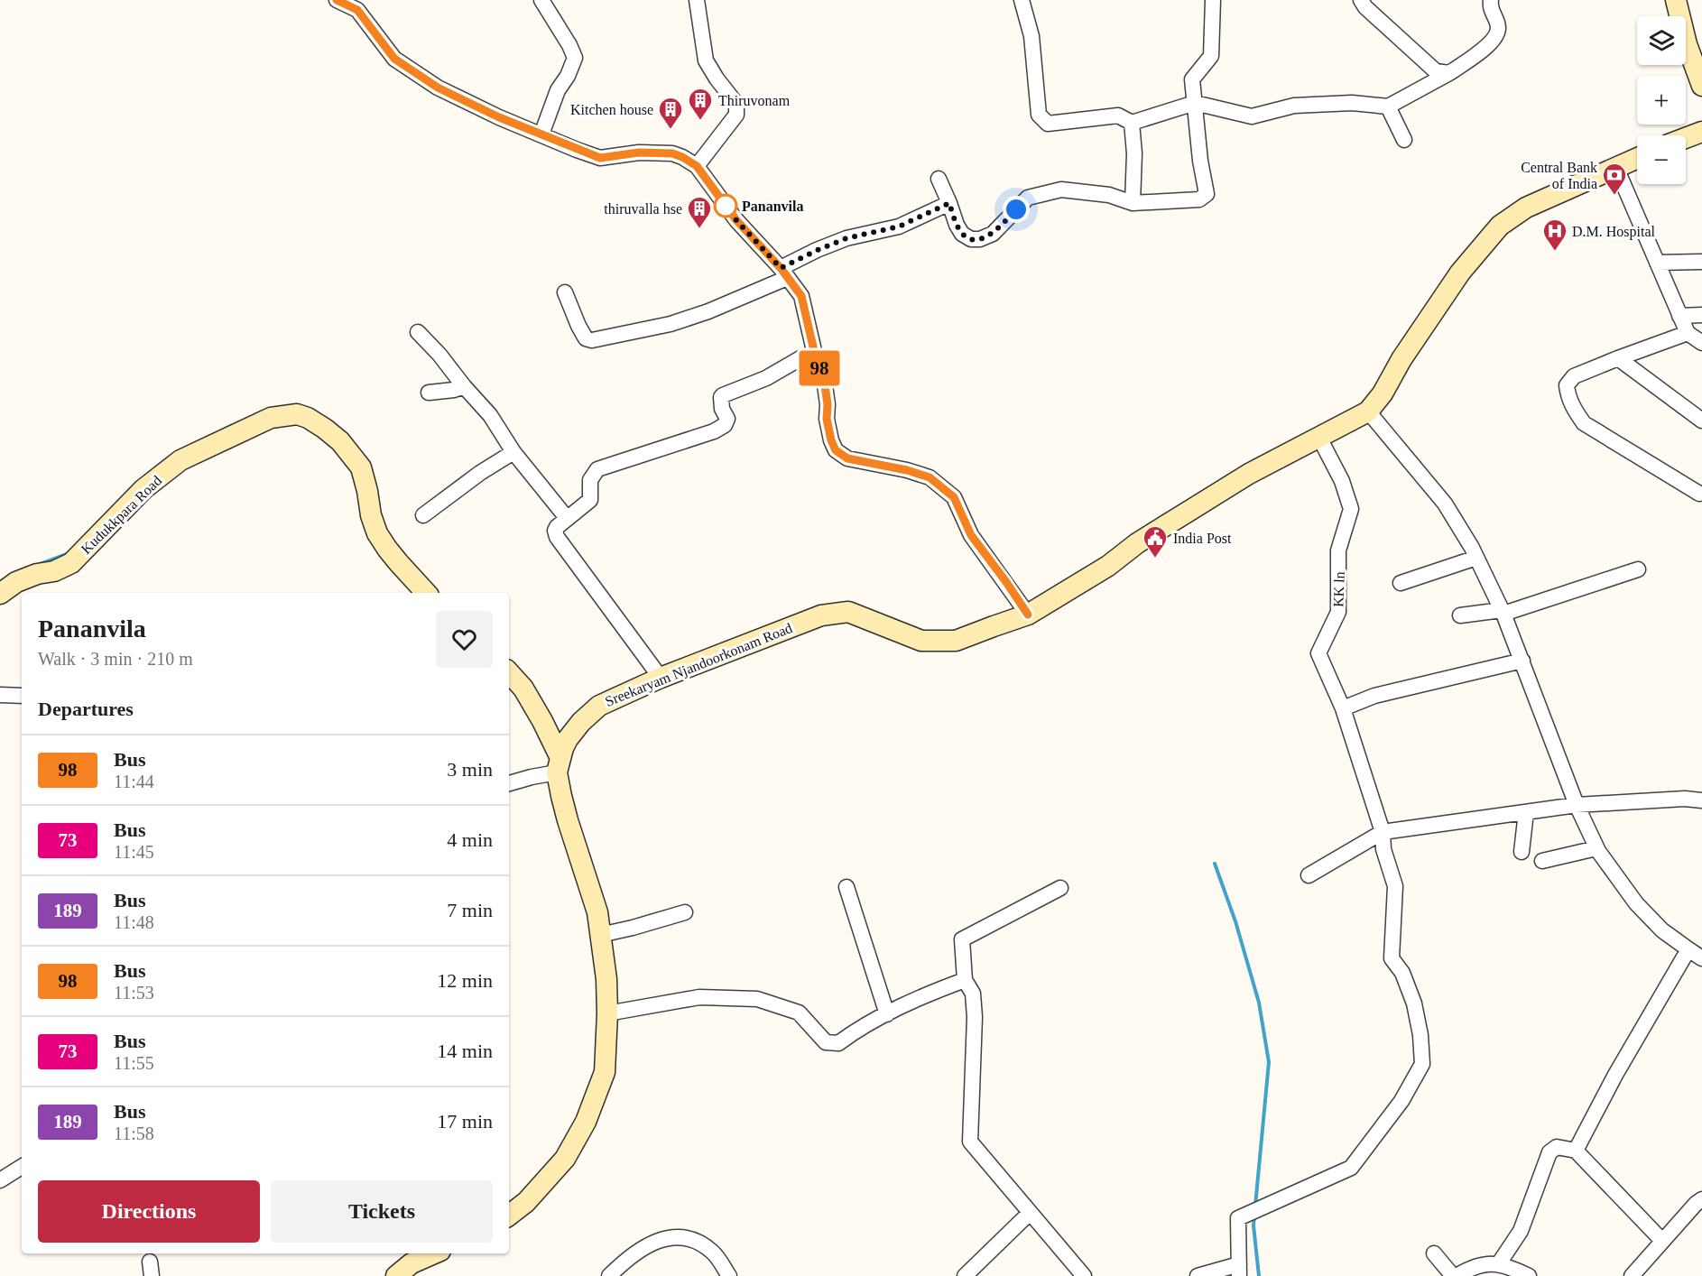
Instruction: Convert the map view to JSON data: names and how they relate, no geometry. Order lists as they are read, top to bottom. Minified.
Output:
{"streets":{"main road":["Kudukkpara Road","Sreekaryam Njandoorkonam Road"],"street":["KK ln"]},"crossings":[["KK ln","Sreekaryam Njandoorkonam Road"]],"places":{"building":["Thiruvonam","Kitchen house","thiruvalla hse"],"bank":["Central Bank of India"],"other":["Pananvila"],"hospital":["D.M. Hospital"],"public building":["India Post"]},"lines":["bus line 98"],"page":{"on_map":"98","map_buttons":["+","−"],"heading":[["Pananvila","Walk · 3 min · 210 m"],"Departures"],"list":[{"mark":"98","name":"Bus","note":"11:44","value":"3 min"},{"mark":"73","name":"Bus","note":"11:45","value":"4 min"},{"mark":"189","name":"Bus","note":"11:48","value":"7 min"},{"mark":"98","name":"Bus","note":"11:53","value":"12 min"},{"mark":"73","name":"Bus","note":"11:55","value":"14 min"},{"mark":"189","name":"Bus","note":"11:58","value":"17 min"}],"buttons":["Directions","Tickets"]}}
